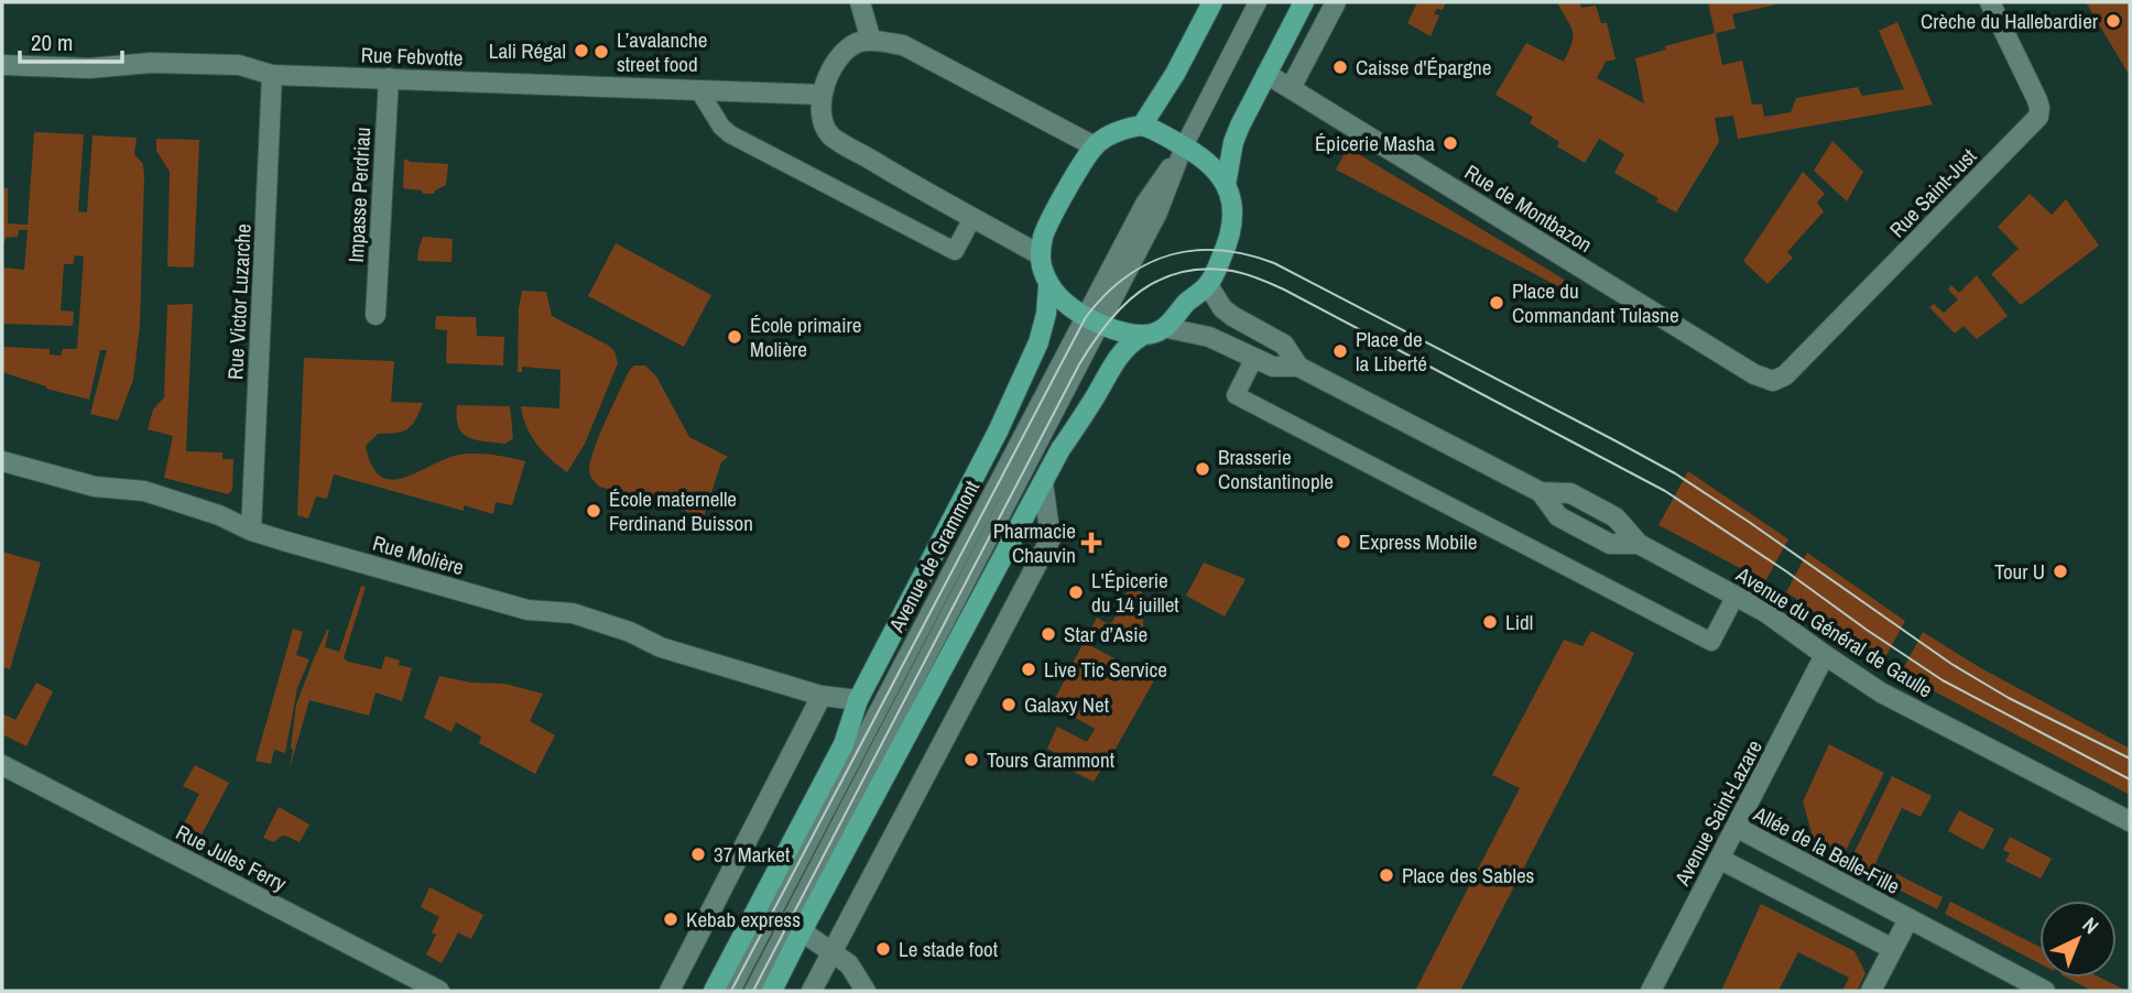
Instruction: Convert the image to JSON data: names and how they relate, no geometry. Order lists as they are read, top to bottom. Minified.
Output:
{"streets":{"main road":["Avenue de Grammont"],"street":["Rue Febvotte","Rue Saint-Just","Impasse Perdriau","Rue de Montbazon","Rue Victor Luzarche","Rue Molière","Avenue du Général de Gaulle","Avenue Saint-Lazare","Allée de la Belle-Fille","Rue Jules Ferry"]},"crossings":[["Rue Febvotte","Impasse Perdriau"],["Rue Febvotte","Rue Victor Luzarche"],["Rue Saint-Just","Rue de Montbazon"],["Rue Victor Luzarche","Rue Molière"],["Rue Molière","Avenue de Grammont"],["Avenue du Général de Gaulle","Avenue Saint-Lazare"],["Avenue Saint-Lazare","Allée de la Belle-Fille"]],"places":{"other":["Crèche du Hallebardier","Lali Régal","L’avalanche street food","Caisse d'Épargne","Épicerie Masha","Place du Commandant Tulasne","École primaire Molière","Place de la Liberté","Brasserie Constantinople","École maternelle Ferdinand Buisson","Express Mobile","Tour U","L'Épicerie du 14 juillet","Lidl","Star d’Asie","Live Tic Service","Galaxy Net","Tours Grammont","37 Market","Place des Sables","Kebab express","Le stade foot"],"health":["Pharmacie Chauvin"]},"scale_bar":"20 m","north":"top right"}
